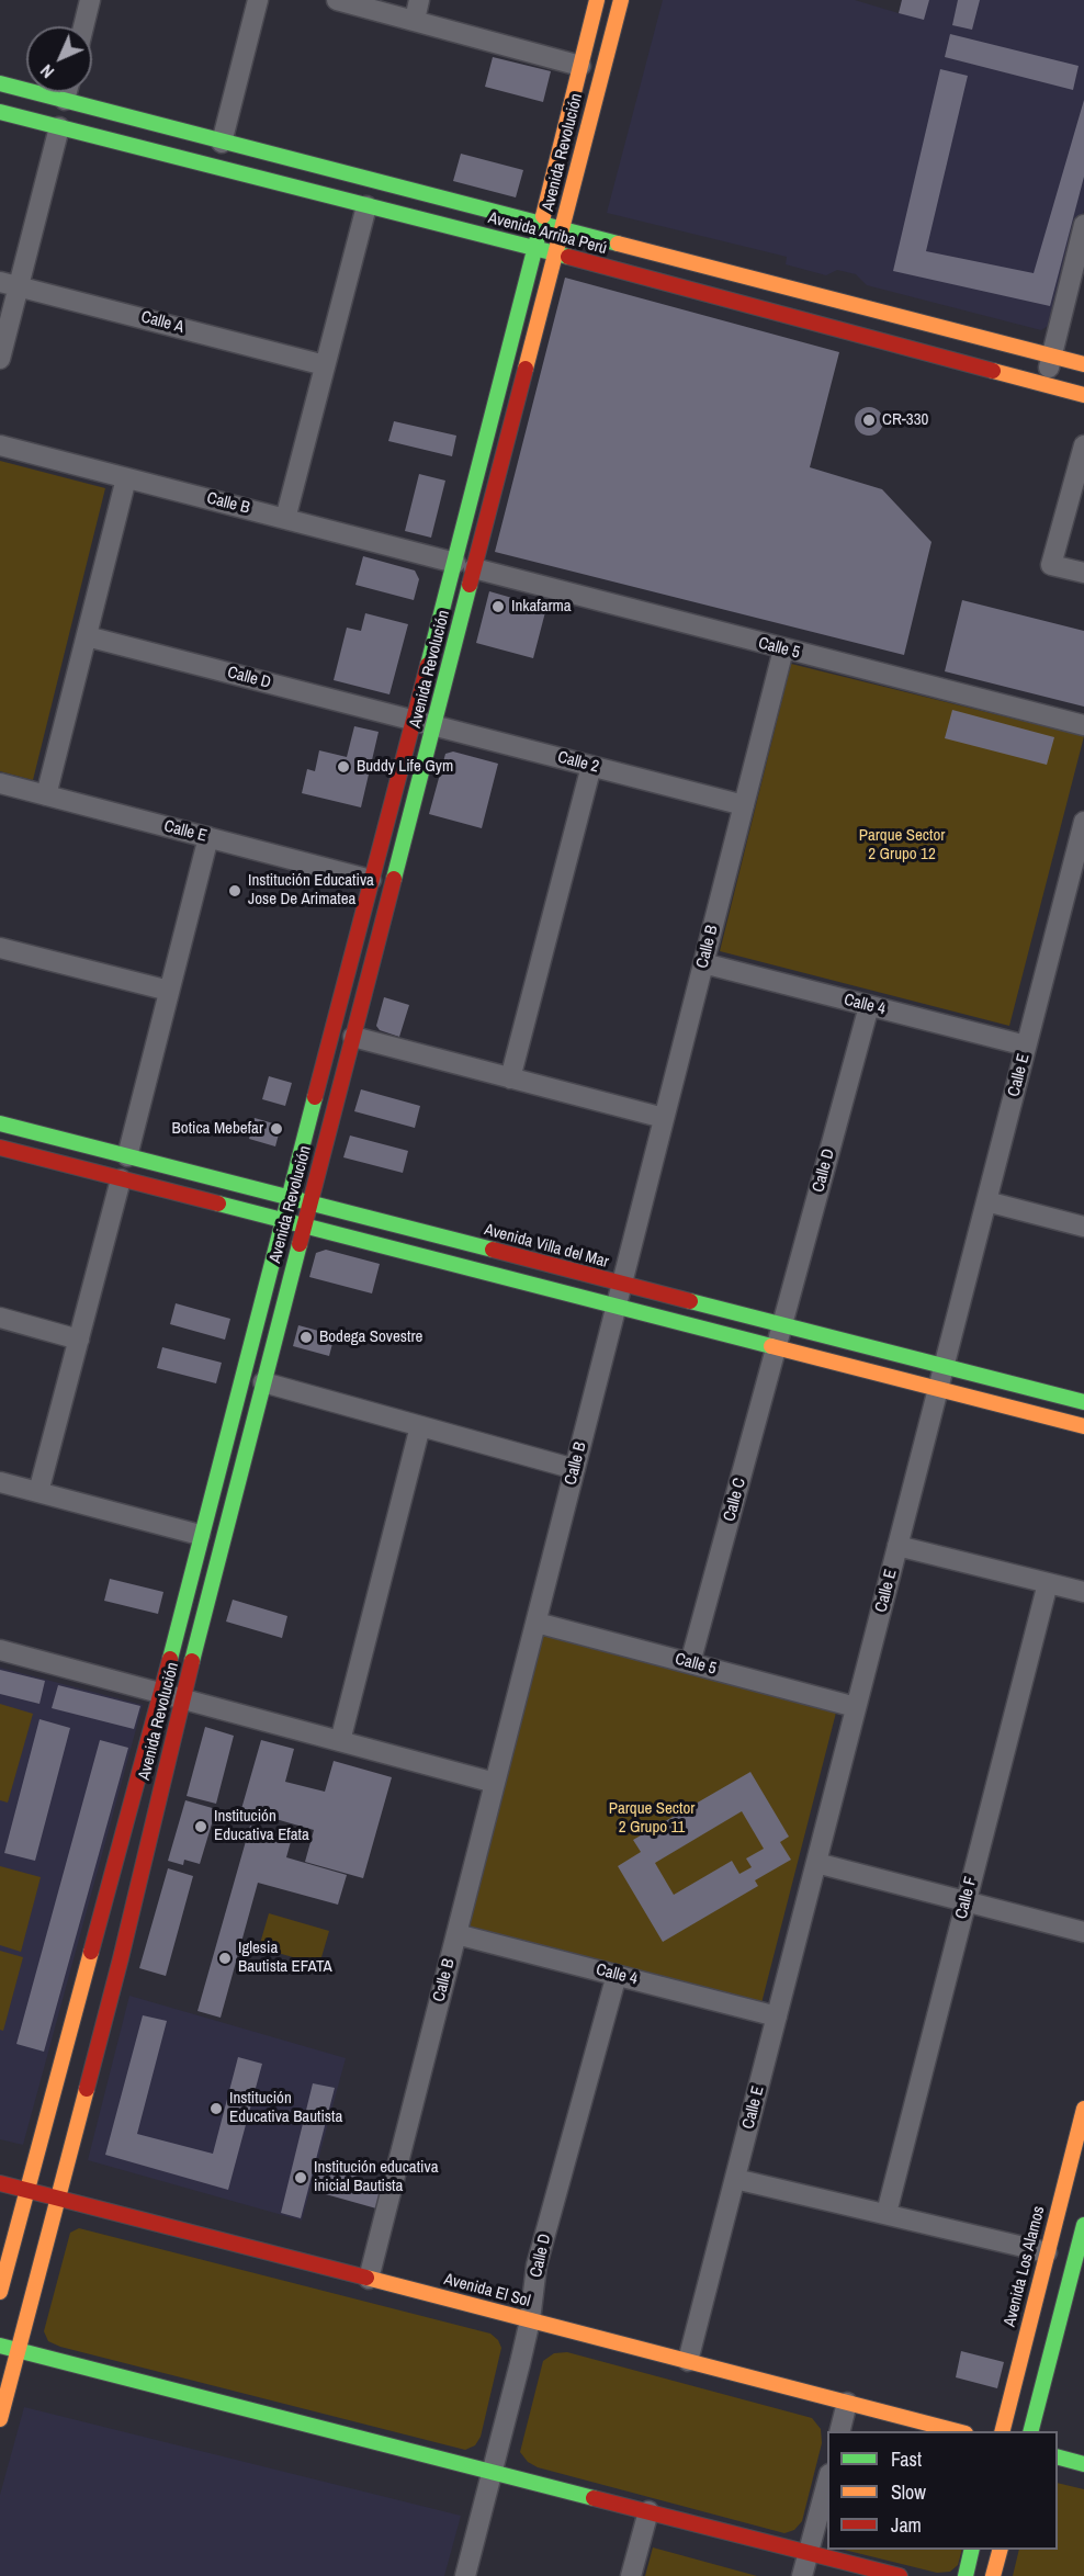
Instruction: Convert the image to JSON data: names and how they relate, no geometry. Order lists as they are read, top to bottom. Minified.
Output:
{"streets":{"main road":["Avenida Revolución","Avenida Arriba Perú","Avenida Villa del Mar","Avenida Los Alamos","Avenida El Sol"],"street":["Calle A","Calle B","Calle 5","Calle D","Calle 2","Calle E","Calle 4","Calle C","Calle F"]},"crossings":[["Avenida Revolución","Avenida Arriba Perú"],["Avenida Revolución","Calle B"],["Avenida Revolución","Calle 5"],["Avenida Revolución","Calle D"],["Avenida Revolución","Calle 2"],["Avenida Revolución","Calle E"],["Avenida Revolución","Avenida Villa del Mar"],["Avenida Revolución","Avenida El Sol"],["Calle B","Calle 5"],["Calle B","Calle 2"],["Calle B","Calle 4"],["Calle B","Avenida Villa del Mar"],["Calle B","Avenida El Sol"],["Calle 5","Calle E"],["Calle 5","Calle C"],["Calle D","Calle 2"],["Calle D","Calle 4"],["Calle D","Avenida Villa del Mar"],["Calle D","Calle C"],["Calle D","Avenida El Sol"],["Calle E","Calle 4"],["Calle E","Avenida Villa del Mar"],["Calle E","Avenida El Sol"],["Avenida Villa del Mar","Calle C"]],"parks":["Parque Sector 2 Grupo 12","Parque Sector 2 Grupo 11"],"places":["CR-330","Inkafarma","Buddy Life Gym","Institución Educativa Jose De Arimatea","Botica Mebefar","Bodega Sovestre","Institución Educativa Efata","Iglesia Bautista EFATA","Institución Educativa Bautista","Institución educativa inicial Bautista"],"legend":["Fast","Slow","Jam"],"north":"bottom left"}
